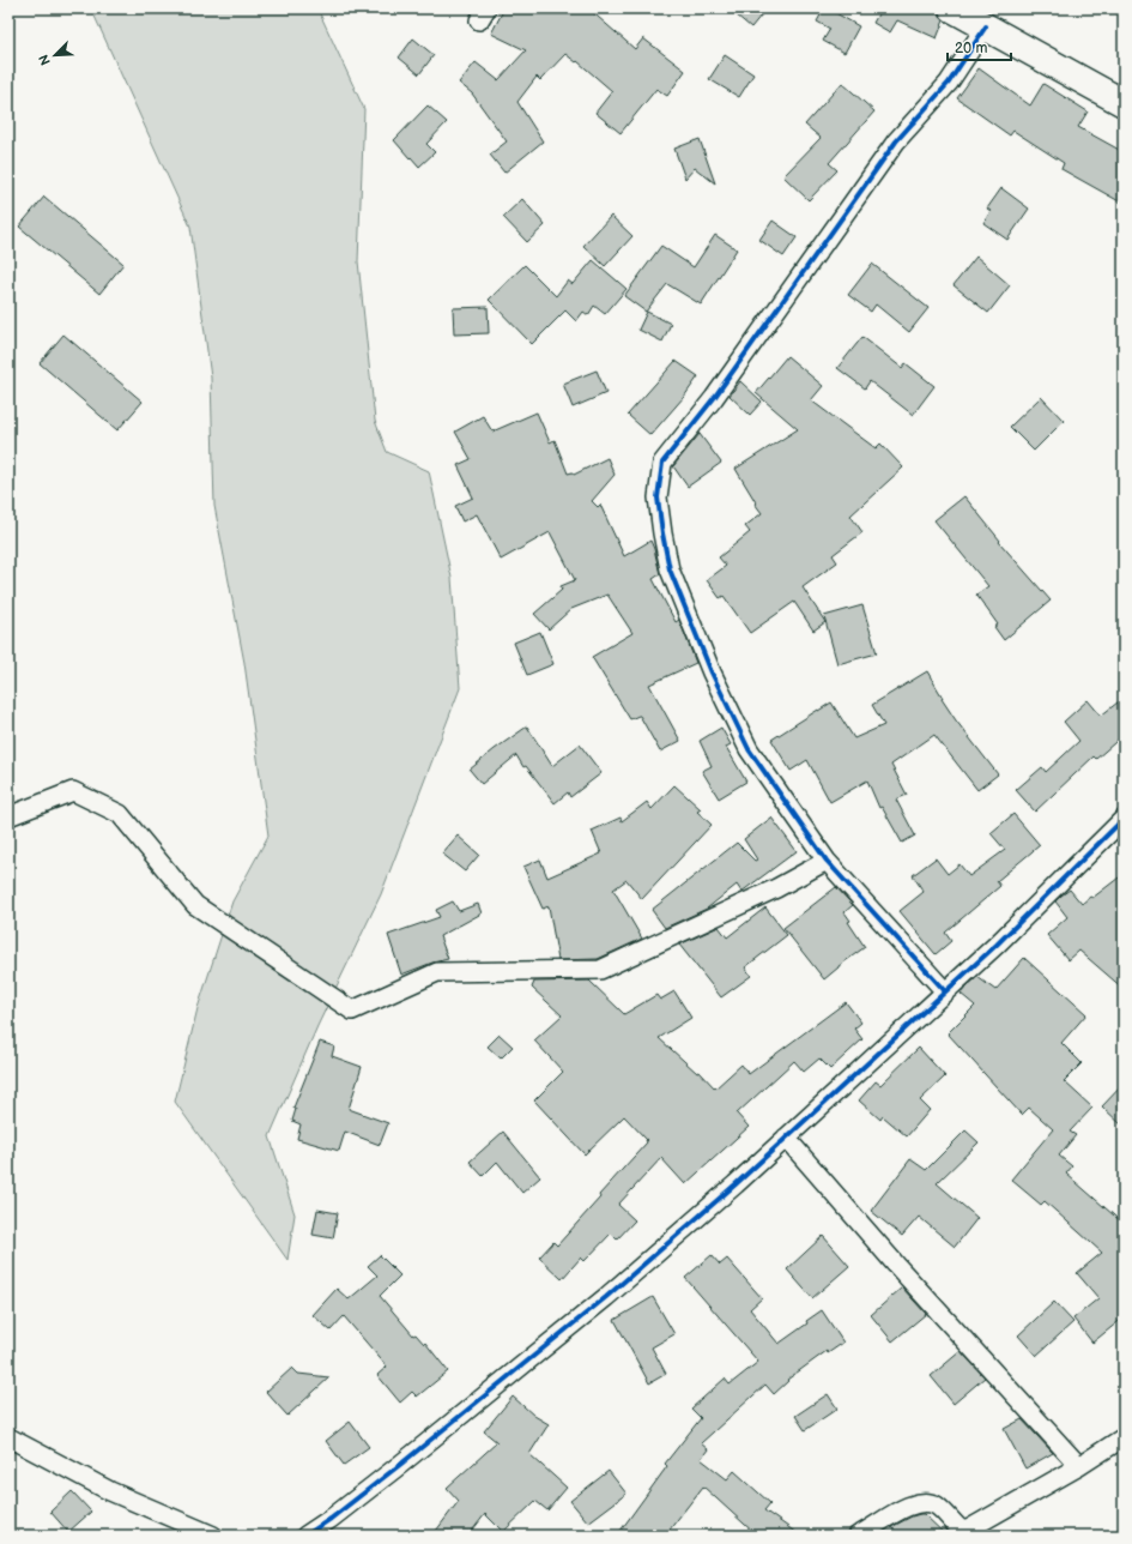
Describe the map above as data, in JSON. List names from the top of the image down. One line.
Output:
{"scale_bar":"20 m","north":"bottom left"}
